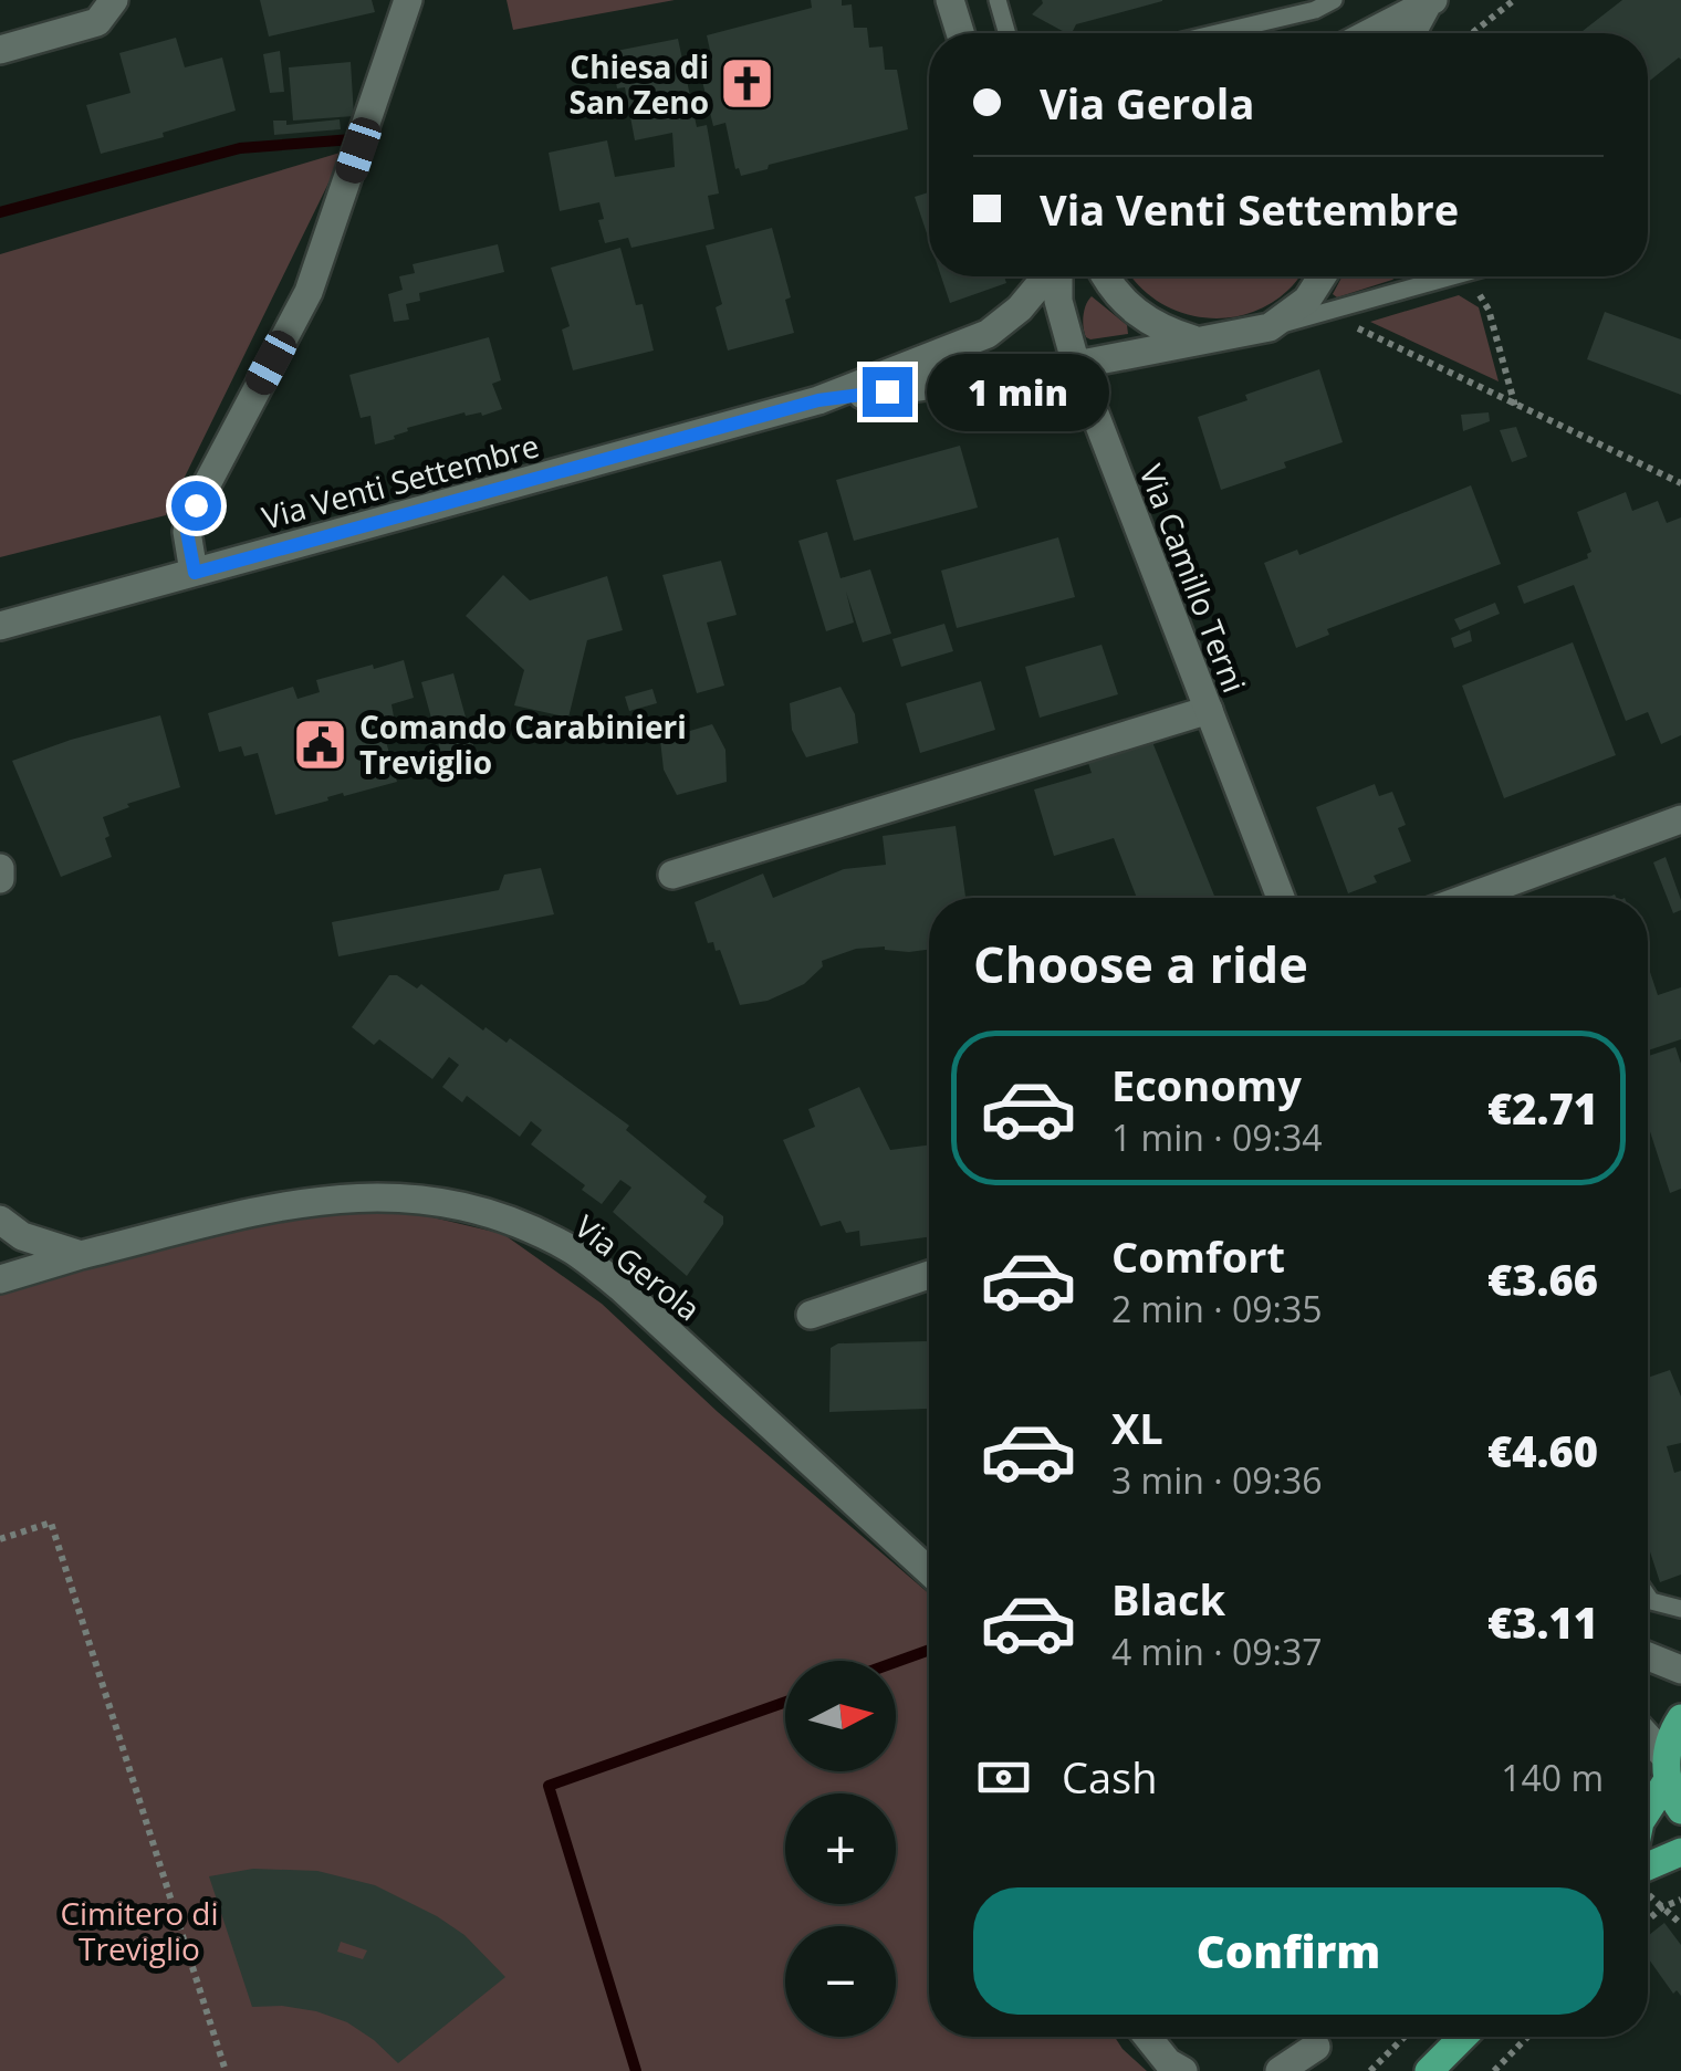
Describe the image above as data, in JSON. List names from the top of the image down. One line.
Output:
{"streets":{"street":["Via Venti Settembre","Via Camillo Terni","Via Gerola"]},"crossings":[["Via Venti Settembre","Via Camillo Terni"]],"parks":["Cimitero di Treviglio"],"places":{"church":["Chiesa di San Zeno"],"public building":["Comando Carabinieri Treviglio"]},"north":"right","page":{"banner":["Via Gerola","Via Venti Settembre"],"bubble":"1 min","heading":"Choose a ride","list":[{"name":"Economy","note":"1 min · 09:34","value":"€2.71"},{"name":"Comfort","note":"2 min · 09:35","value":"€3.66"},{"name":"XL","note":"3 min · 09:36","value":"€4.60"},{"name":"Black","note":"4 min · 09:37","value":"€3.11"}],"map_buttons":["+","−"],"pay":["Cash","140 m"],"buttons":"Confirm"}}
